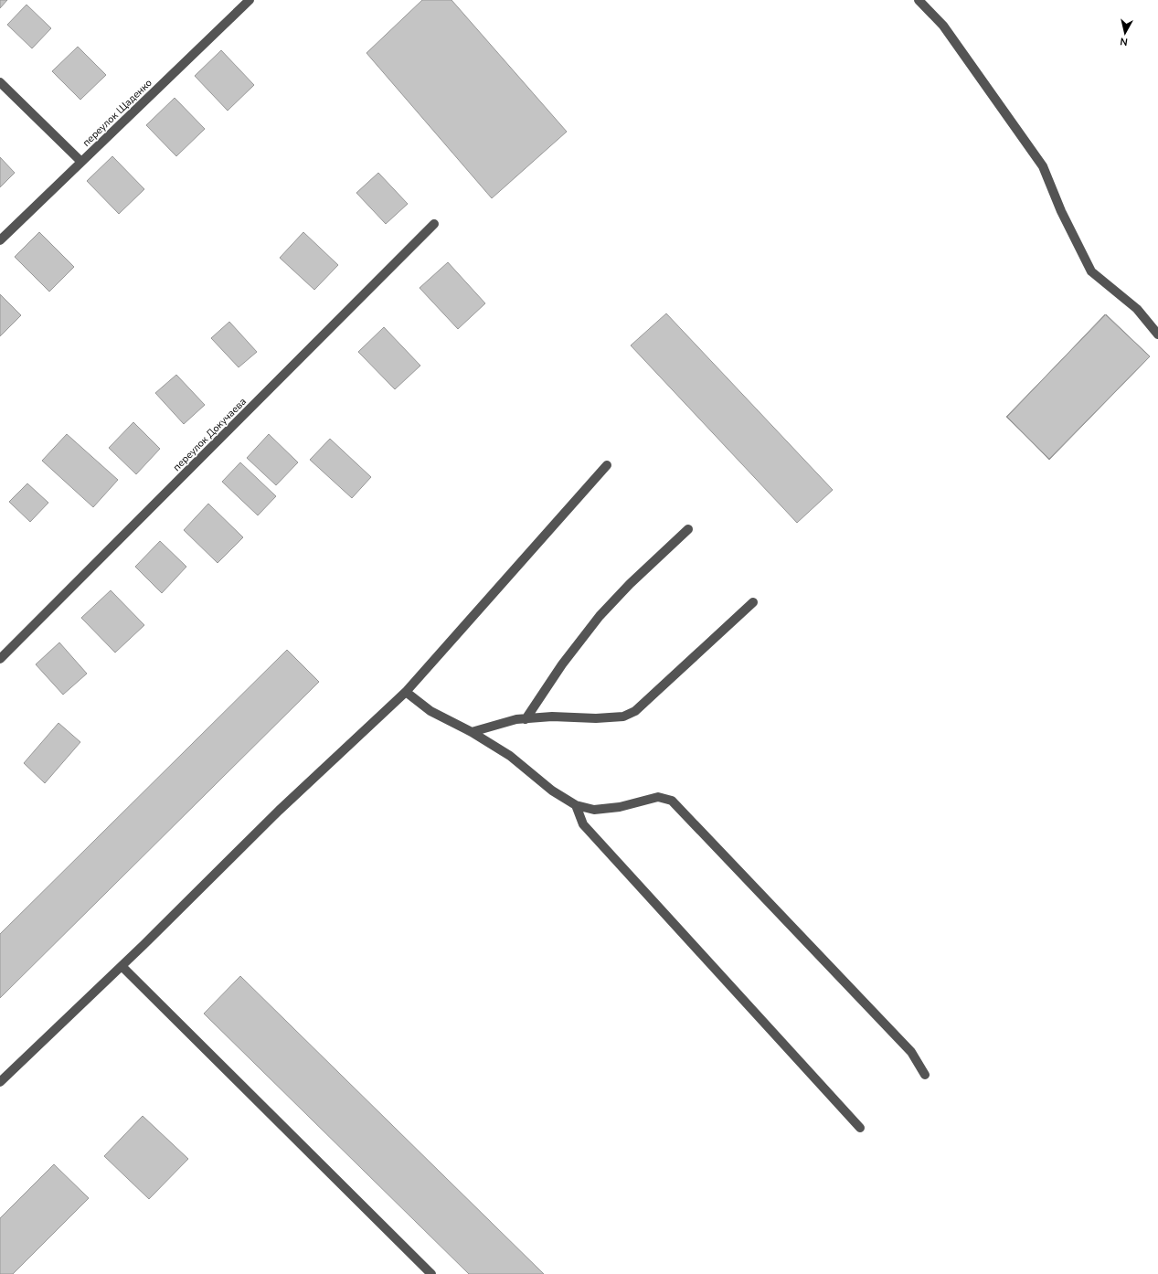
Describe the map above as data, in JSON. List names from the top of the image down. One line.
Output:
{"streets":{"street":["переулок Щаденко","переулок Докучаева"]},"north":"bottom"}
